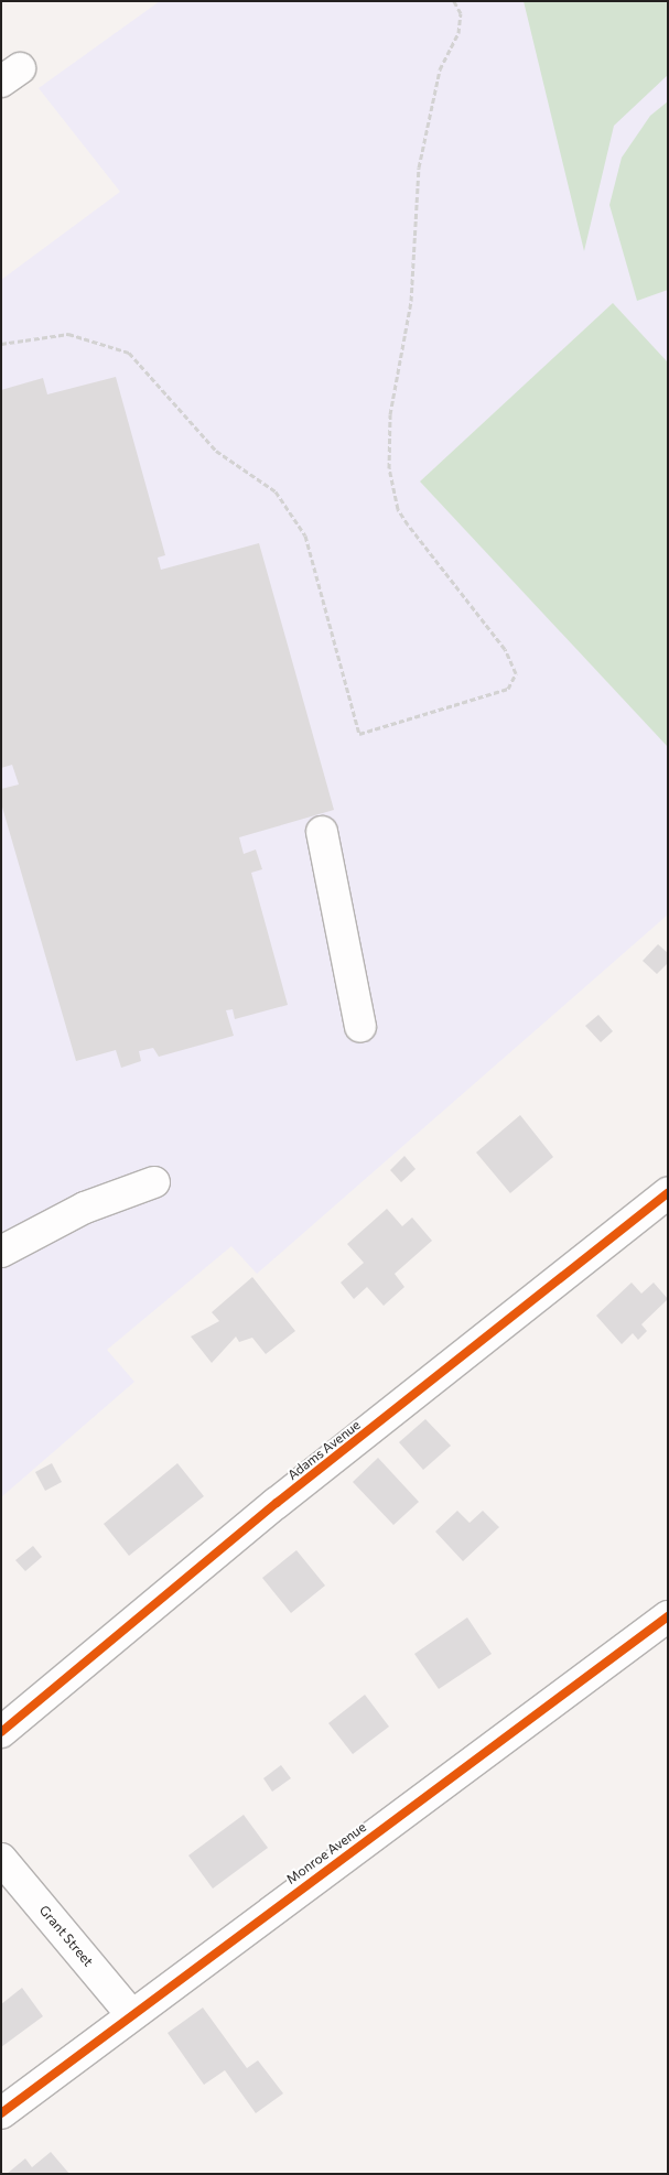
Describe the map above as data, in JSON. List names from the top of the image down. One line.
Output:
{"streets":{"street":["Adams Avenue","Monroe Avenue","Grant Street"]},"crossings":[["Monroe Avenue","Grant Street"]]}
